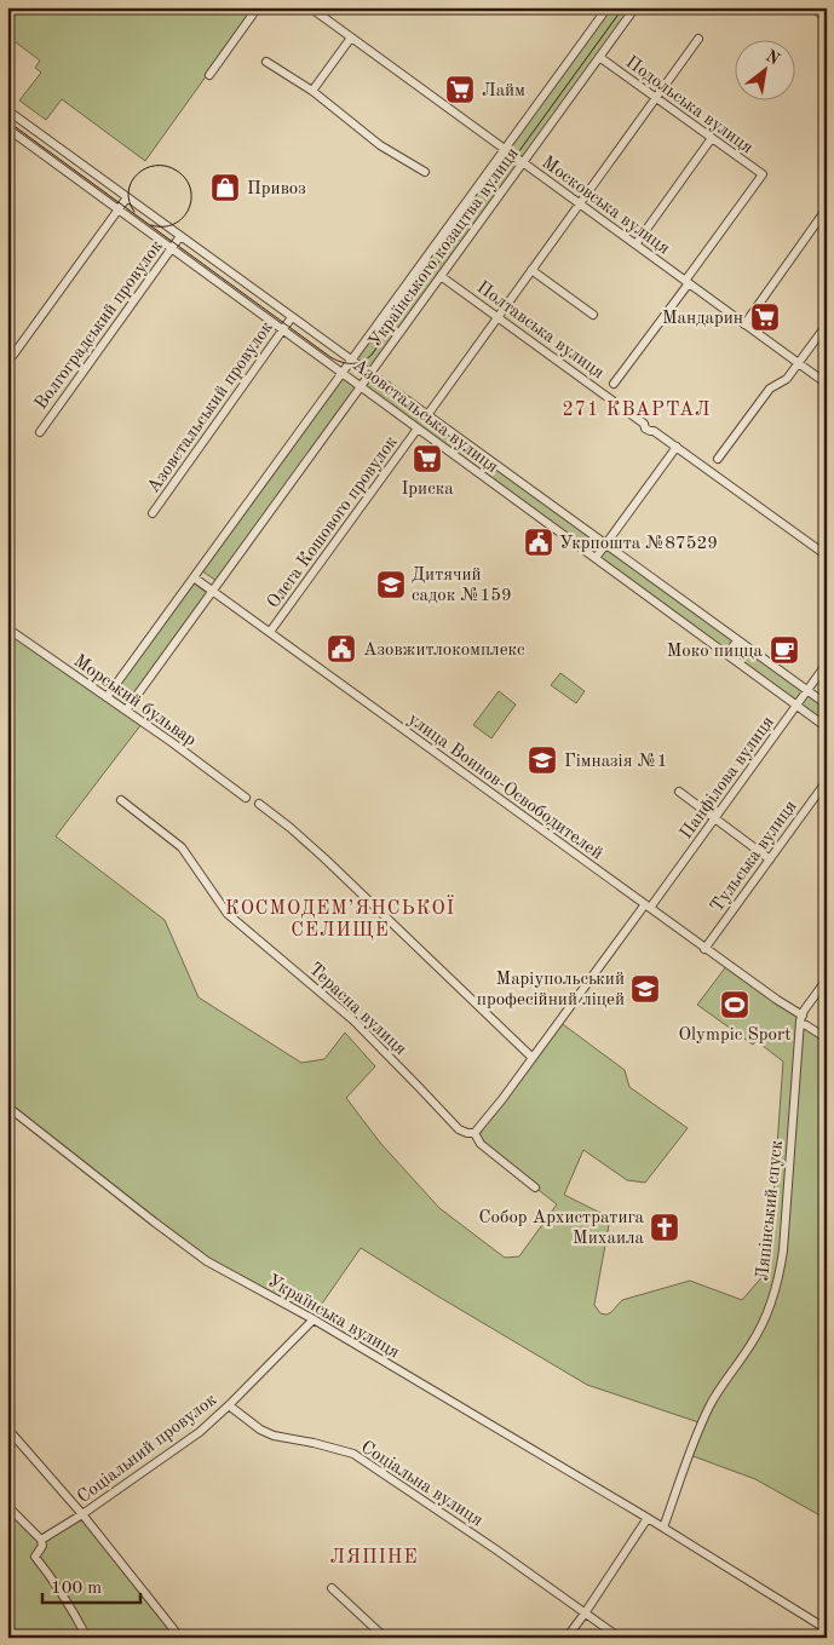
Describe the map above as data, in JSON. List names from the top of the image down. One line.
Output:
{"streets":{"street":["Подольська вулиця","Московська вулиця","Українського козацтва вулиця","Волгоградський провулок","Полтавська вулиця","Азовстальський провулок","Азовстальська вулиця","Олега Кошового провулок","Морський бульвар","Панфілова вулиця","улица Воинов-Освободителей","Тульська вулиця","Терасна вулиця","Ляпінський спуск","Українська вулиця","Соціальний провулок","Соціальна вулиця"]},"crossings":[["Подольська вулиця","Московська вулиця"],["Подольська вулиця","Українського козацтва вулиця"],["Московська вулиця","Українського козацтва вулиця"],["Українського козацтва вулиця","Полтавська вулиця"],["Українського козацтва вулиця","Азовстальська вулиця"],["Українського козацтва вулиця","Морський бульвар"],["Українського козацтва вулиця","улица Воинов-Освободителей"],["Волгоградський провулок","Азовстальська вулиця"],["Азовстальський провулок","Азовстальська вулиця"],["Азовстальська вулиця","Олега Кошового провулок"],["Азовстальська вулиця","Панфілова вулиця"],["Олега Кошового провулок","улица Воинов-Освободителей"],["Панфілова вулиця","улица Воинов-Освободителей"],["улица Воинов-Освободителей","Тульська вулиця"],["улица Воинов-Освободителей","Ляпінський спуск"],["Ляпінський спуск","Українська вулиця"],["Українська вулиця","Соціальний провулок"],["Соціальний провулок","Соціальна вулиця"]],"districts":["271 КВАРТАЛ","КОСМОДЕМ’ЯНСЬКОЇ СЕЛИЩЕ","ЛЯПІНЕ"],"places":{"supermarket":["Лайм","Мандарин","Іриска"],"shop":["Привоз"],"public building":["Укрпошта №87529","Азовжитлокомплекс"],"school or university":["Дитячий садок №159","Гімназія №1","Маріупольський професійний ліцей"],"cafe":["Моко пицца"],"sports":["Olympic Sport"],"church":["Собор Архистратига Михаила"]},"scale_bar":"100 m","north":"top right"}
